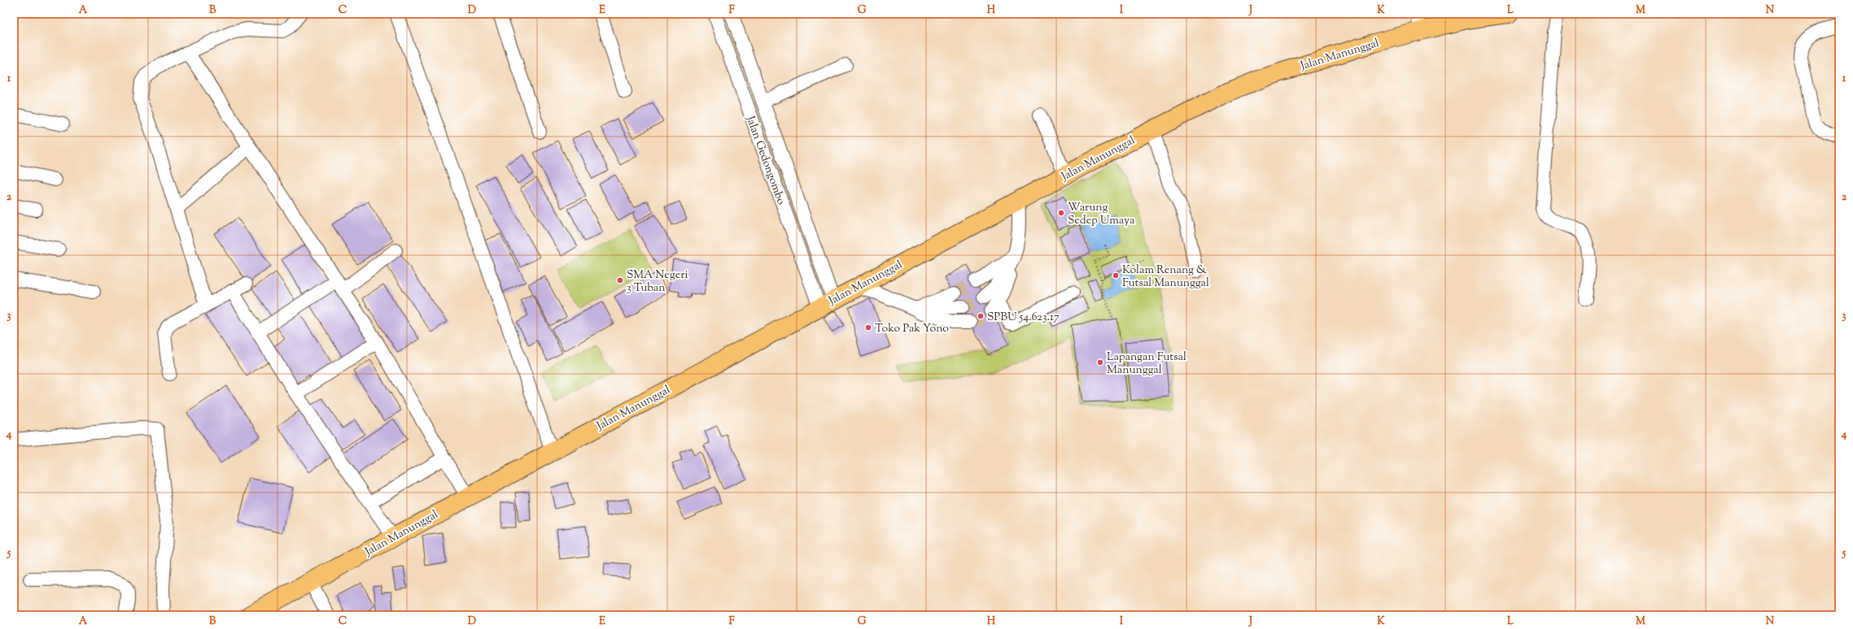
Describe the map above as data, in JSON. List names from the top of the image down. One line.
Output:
{"streets":{"highway":["Jalan Manunggal"],"street":["Jalan Gedongombo"]},"crossings":[["Jalan Manunggal","Jalan Gedongombo"]],"places":["Warung Sedep Umaya","Kolam Renang & Futsal Manunggal","SMA Negeri 3 Tuban","SPBU 54.623.17","Toko Pak Yono","Lapangan Futsal Manunggal"],"grid":{"columns":["A","B","C","D","E","F","G","H","I","J","K","L","M","N"],"rows":["1","2","3","4","5"]}}
